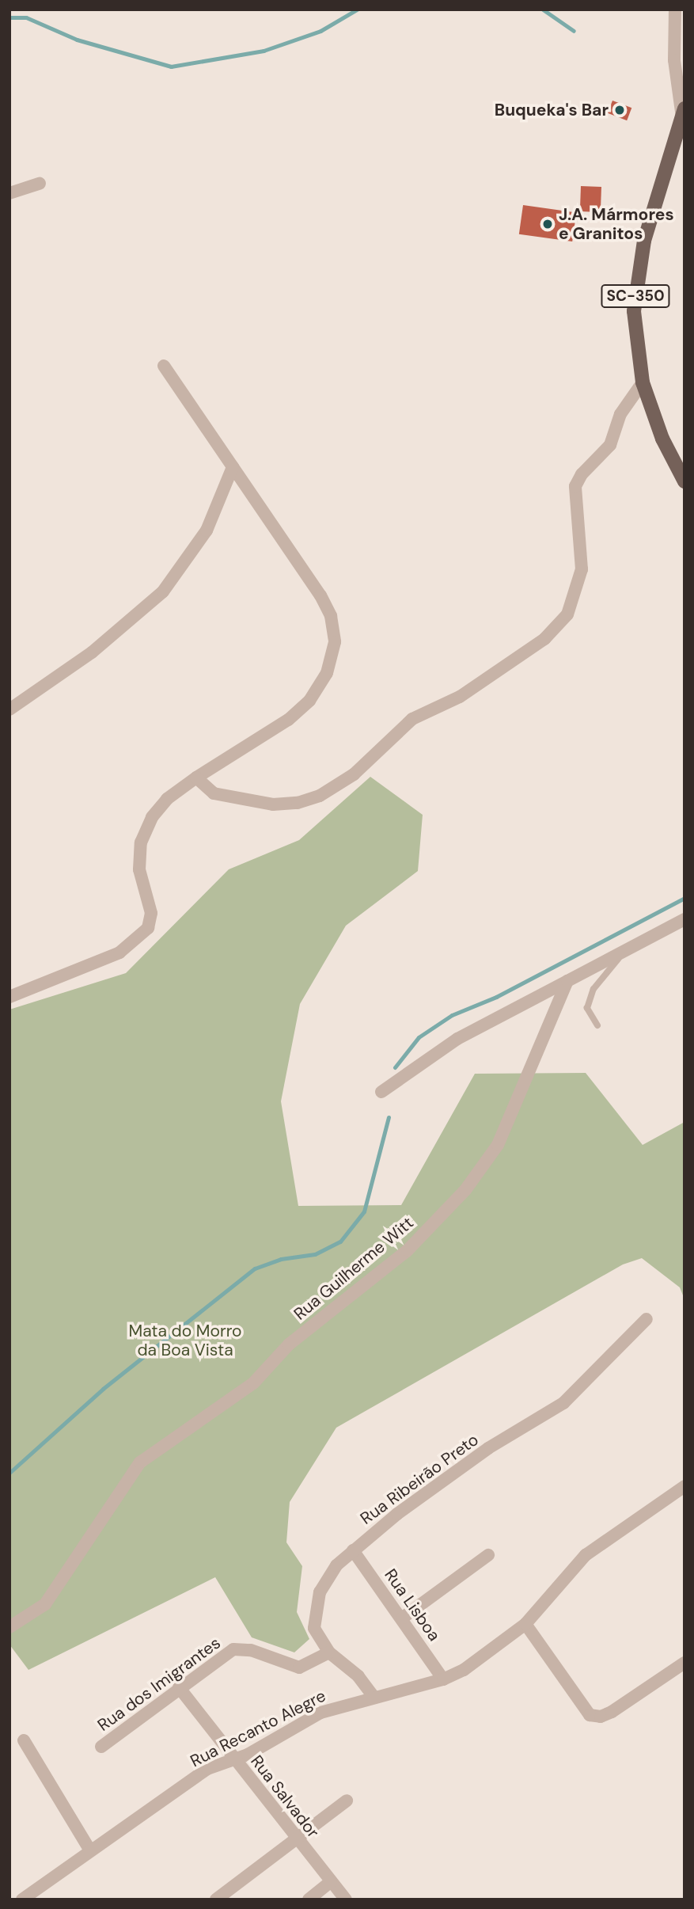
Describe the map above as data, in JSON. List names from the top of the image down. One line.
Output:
{"streets":{"main road":["SC-350"],"street":["Rua Guilherme Witt","Rua Ribeirão Preto","Rua Lisboa","Rua dos Imigrantes","Rua Recanto Alegre","Rua Salvador"]},"crossings":[["Rua Ribeirão Preto","Rua Lisboa"],["Rua Ribeirão Preto","Rua dos Imigrantes"],["Rua Ribeirão Preto","Rua Recanto Alegre"],["Rua Lisboa","Rua Recanto Alegre"],["Rua dos Imigrantes","Rua Salvador"],["Rua Recanto Alegre","Rua Salvador"]],"parks":["Mata do Morro da Boa Vista"],"places":["Buqueka's Bar","J.A. Mármores e Granitos"]}
